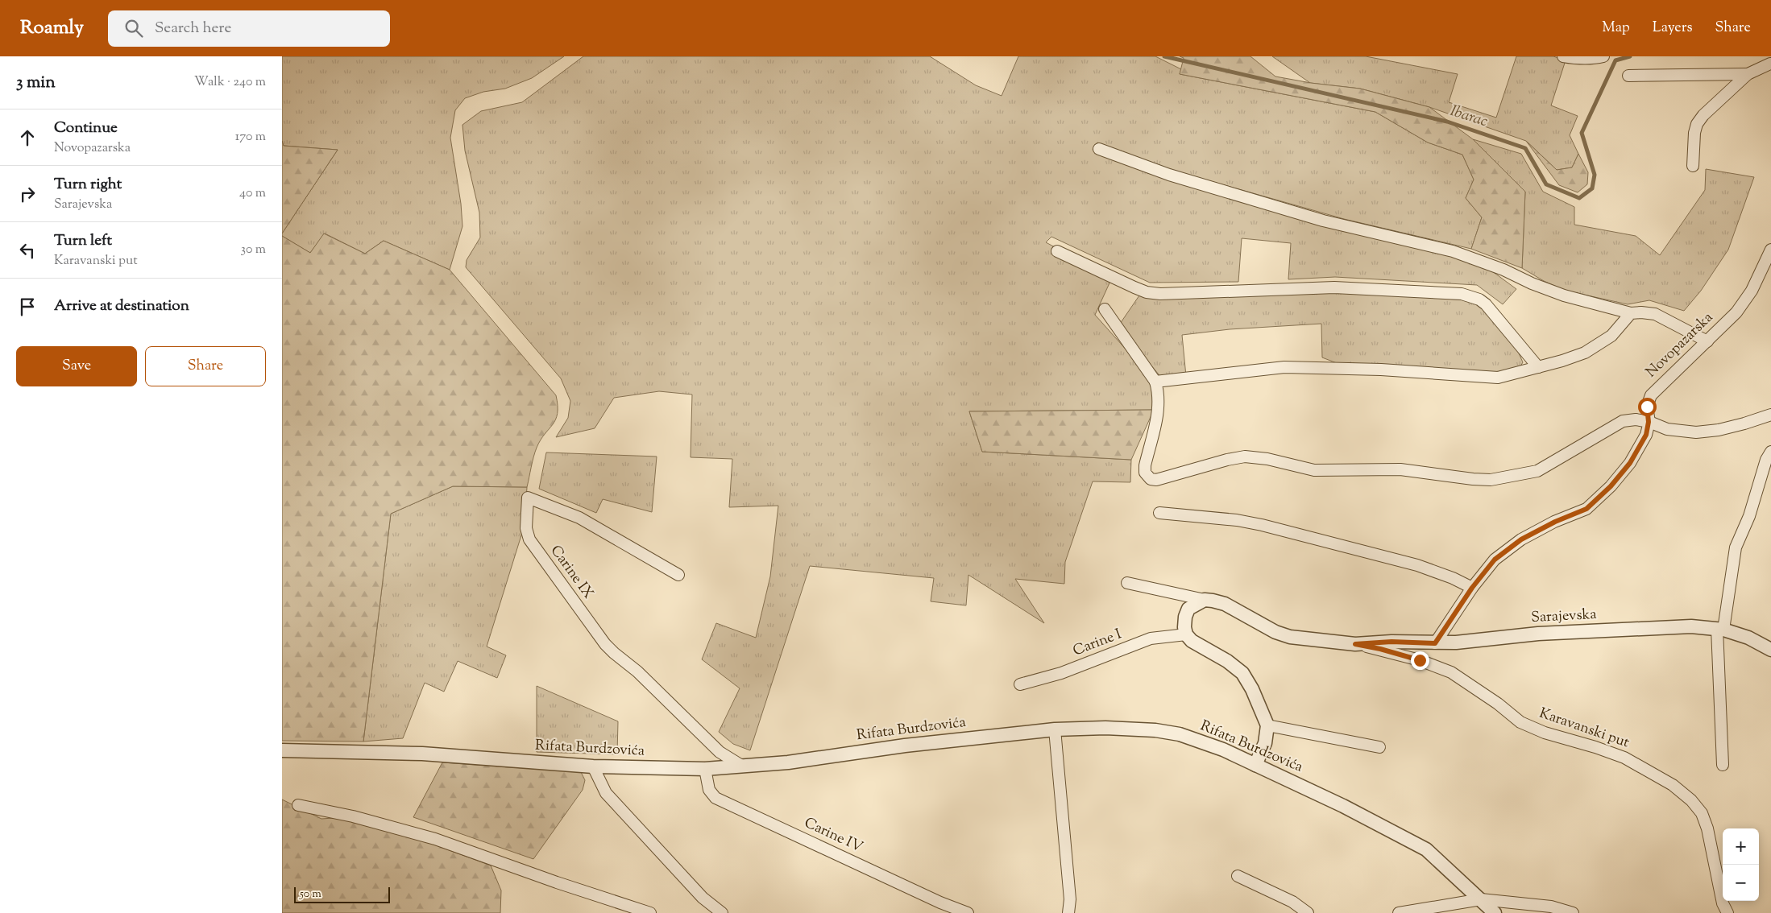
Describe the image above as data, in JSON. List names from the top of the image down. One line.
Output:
{"streets":{"street":["Novopazarska","Carine IX","Sarajevska","Carine I","Karavanski put","Rifata Burdzovića","Carine IV"]},"crossings":[["Novopazarska","Sarajevska"],["Carine IX","Rifata Burdzovića"],["Sarajevska","Karavanski put"],["Rifata Burdzovića","Carine IV"]],"water":["Ibarac"],"scale_bar":"50 m","page":{"header":"Roamly","search":"Search here","nav":["Map","Layers","Share"],"heading":["3 min","Walk · 240 m"],"list":[["Continue","Novopazarska","170 m"],["Turn right","Sarajevska","40 m"],["Turn left","Karavanski put","30 m"],"Arrive at destination"],"buttons":["Save","Share"],"map_buttons":["+","−"],"scale":"50 m"}}
